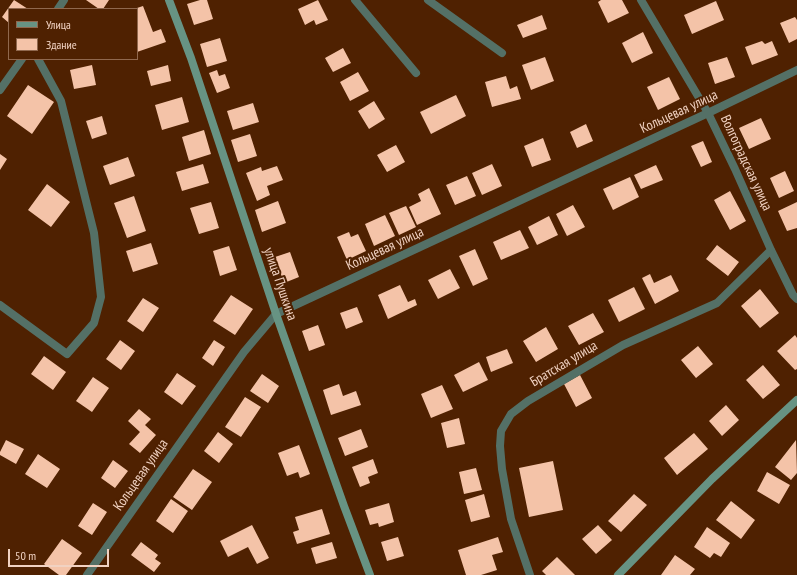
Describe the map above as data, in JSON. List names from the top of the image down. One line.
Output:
{"streets":{"street":["Кольцевая улица","Волгоградская улица","улица Пушкина","Братская улица"]},"crossings":[["Кольцевая улица","Волгоградская улица"],["Кольцевая улица","улица Пушкина"],["Волгоградская улица","Братская улица"]],"legend":["Улица","Здание"],"scale_bar":"50 m"}
